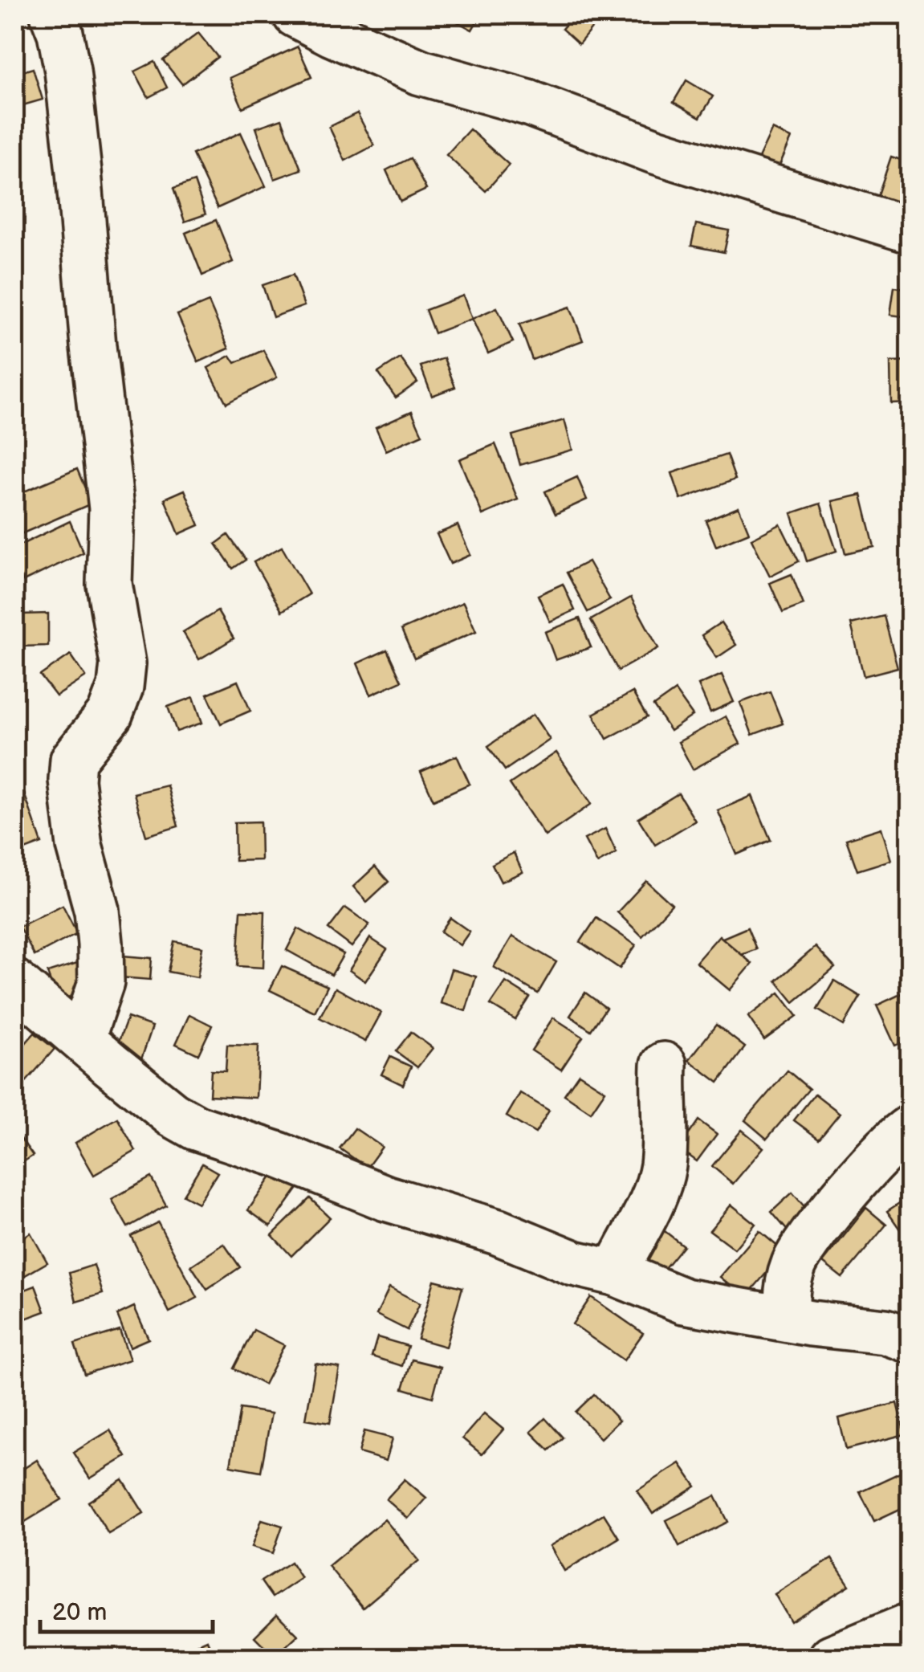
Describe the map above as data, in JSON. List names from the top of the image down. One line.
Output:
{"scale_bar":"20 m"}
